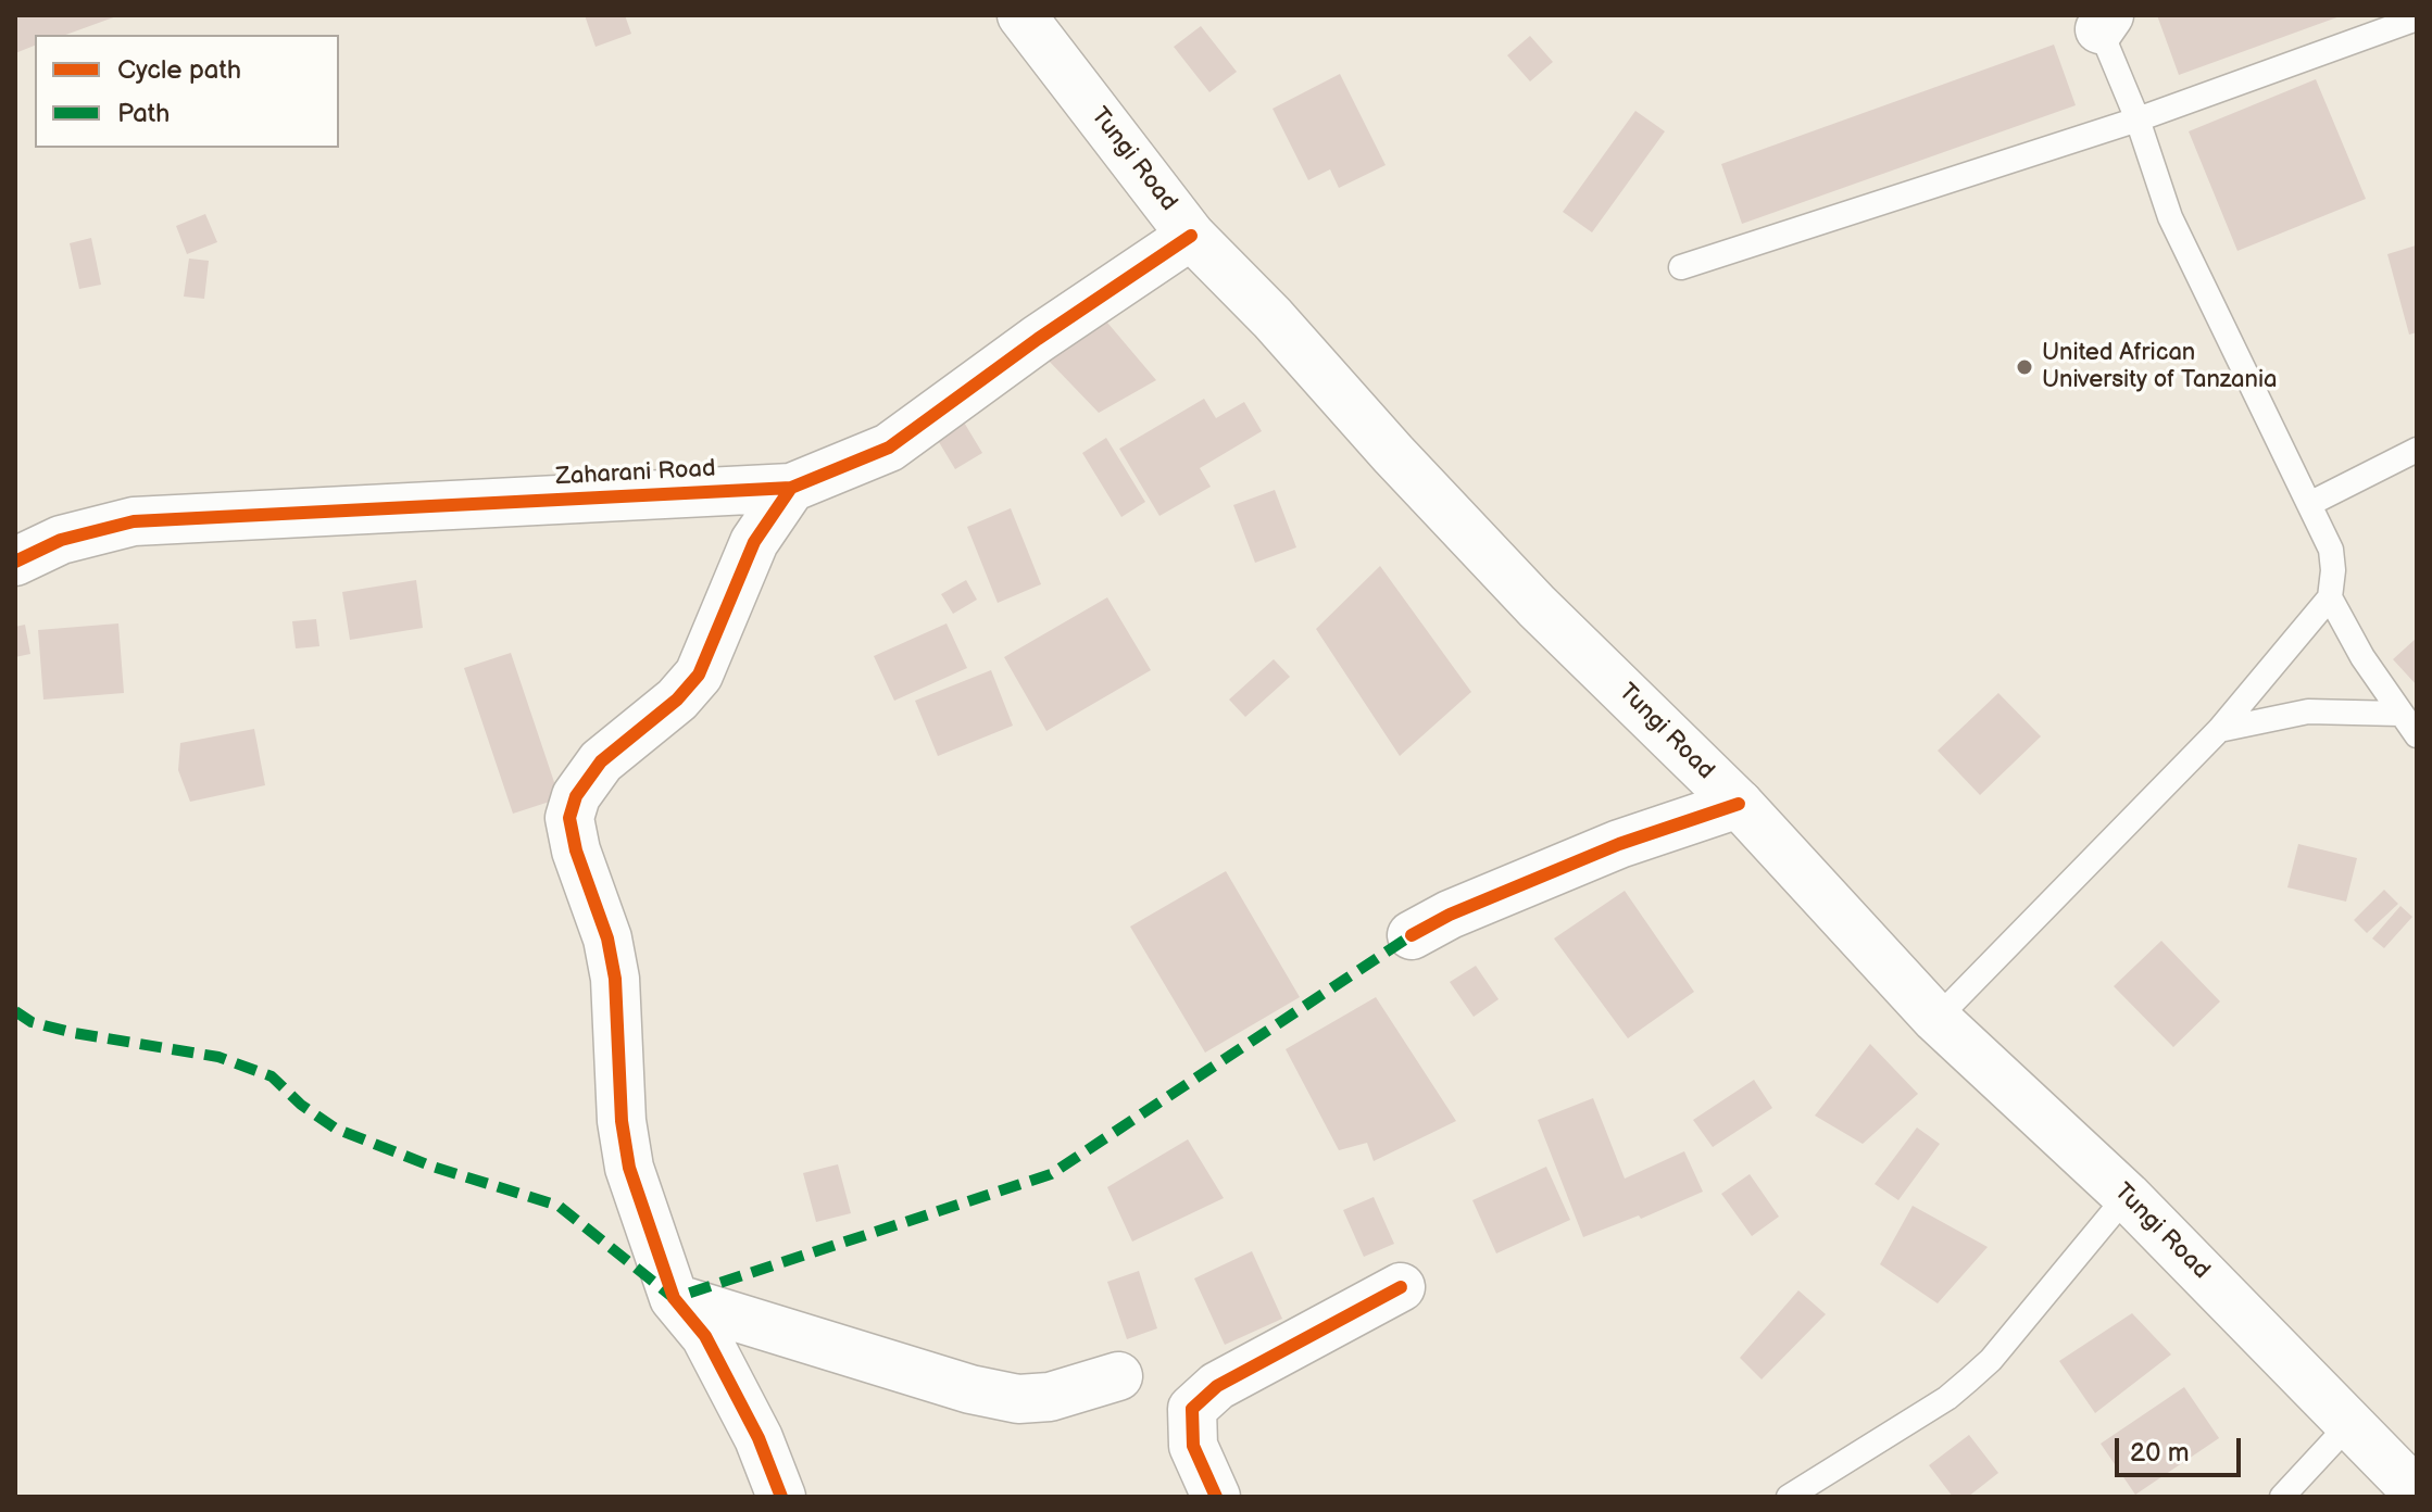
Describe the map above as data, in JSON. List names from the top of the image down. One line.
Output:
{"streets":{"street":["Tungi Road","Zaharani Road"]},"crossings":[["Tungi Road","Zaharani Road"]],"places":["United African University of Tanzania"],"legend":["Cycle path","Path"],"scale_bar":"20 m"}
